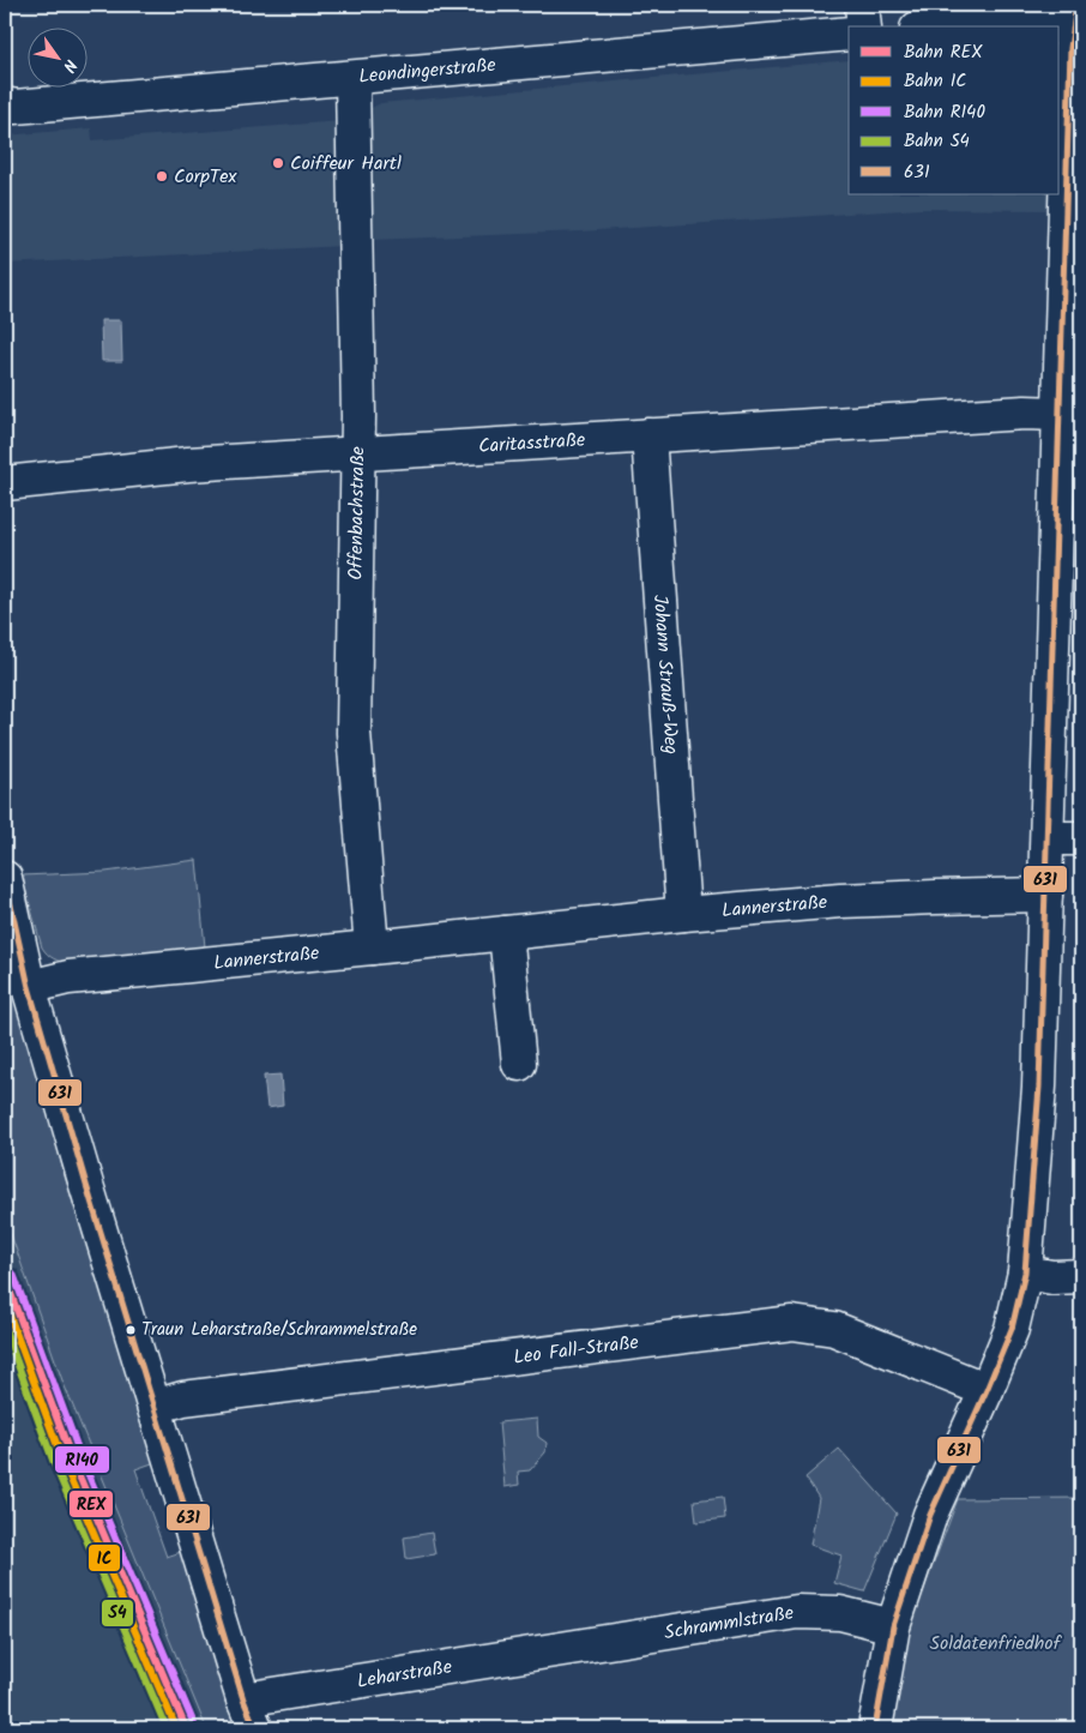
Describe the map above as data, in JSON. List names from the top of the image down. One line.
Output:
{"streets":{"street":["Leondingerstraße","Caritasstraße","Offenbachstraße","Johann Strauß-Weg","Lannerstraße","Leo Fall-Straße","Schrammlstraße","Leharstraße"]},"crossings":[["Leondingerstraße","Offenbachstraße"],["Caritasstraße","Offenbachstraße"],["Caritasstraße","Johann Strauß-Weg"],["Offenbachstraße","Lannerstraße"],["Johann Strauß-Weg","Lannerstraße"],["Lannerstraße","Leharstraße"],["Leo Fall-Straße","Leharstraße"],["Schrammlstraße","Leharstraße"]],"parks":["Soldatenfriedhof"],"places":["Coiffeur Hartl","CorpTex","Traun Leharstraße/Schrammelstraße"],"lines":["transit line 631","rail line R140","rail line REX","rail line IC","rail line S4"],"legend":["Bahn REX","Bahn IC","Bahn R140","Bahn S4","631"],"north":"bottom right"}
